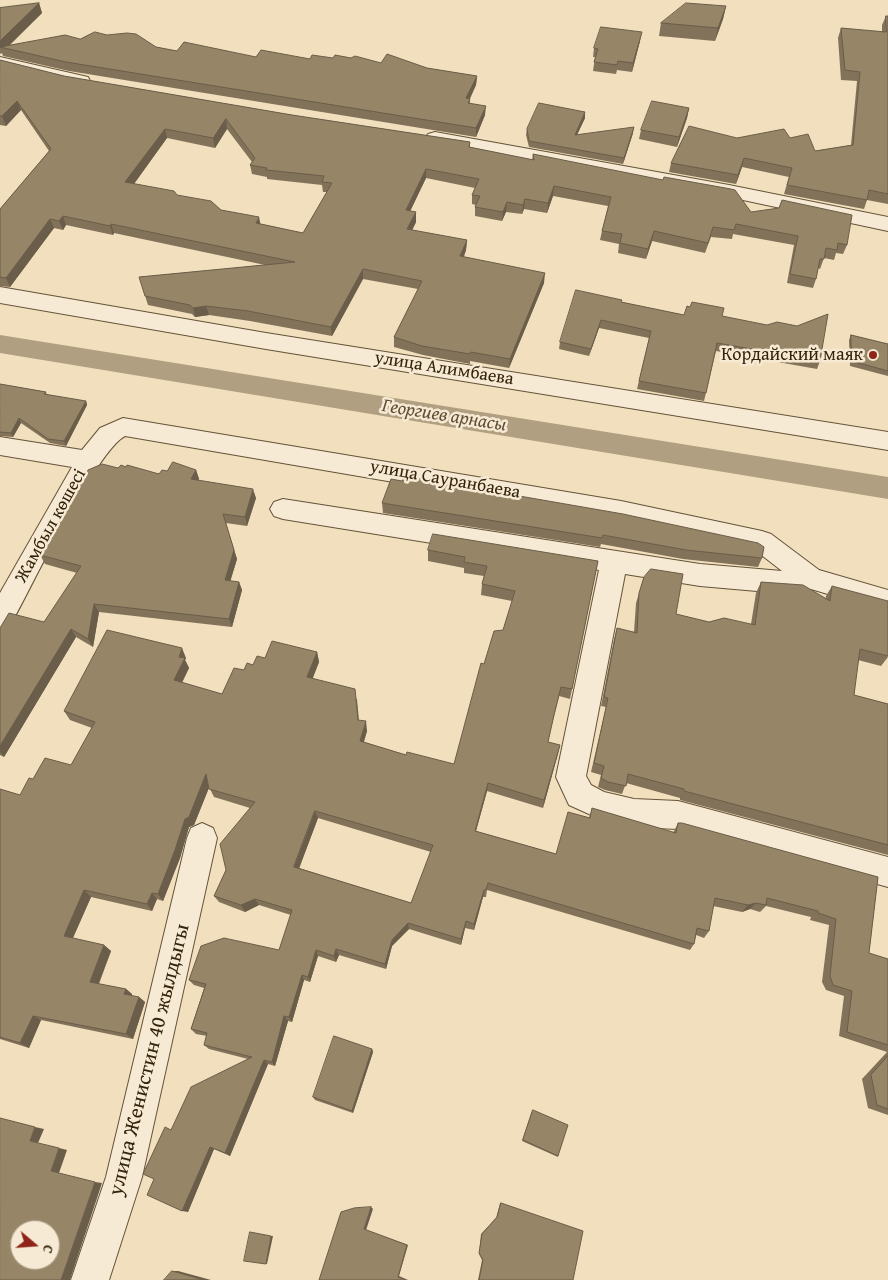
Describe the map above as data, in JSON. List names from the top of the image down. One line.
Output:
{"streets":{"street":["улица Алимбаева","улица Сауранбаева","Жамбыл көшесі","улица Женистин 40 жылдыгы"]},"crossings":[["улица Сауранбаева","Жамбыл көшесі"]],"water":["Георгиев арнасы"],"places":["Кордайский маяк"],"north":"right"}
